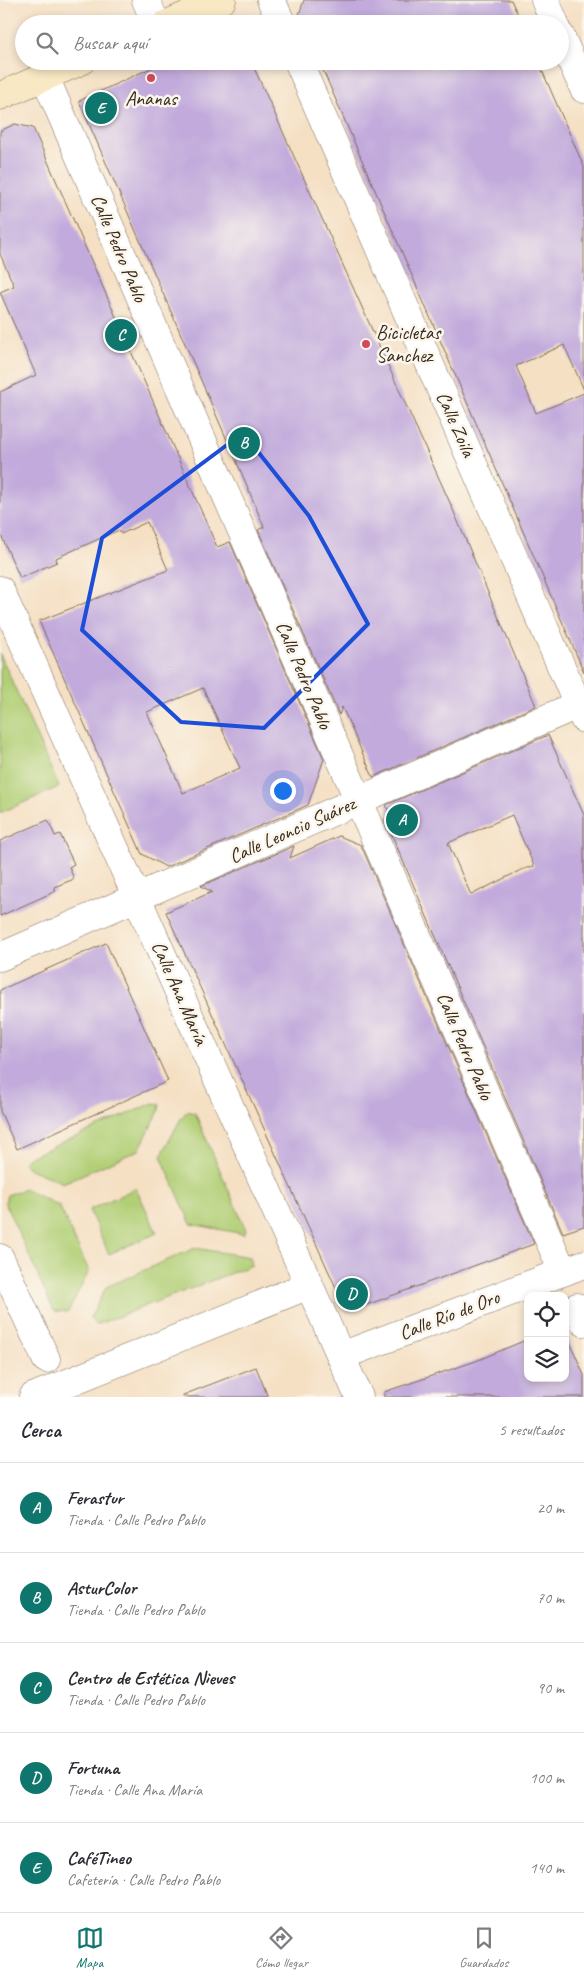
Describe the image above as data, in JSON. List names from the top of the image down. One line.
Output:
{"streets":{"street":["Calle Pedro Pablo","Calle Zoila","Calle Leoncio Suárez","Calle Ana María","Calle Río de Oro"]},"crossings":[["Calle Pedro Pablo","Calle Leoncio Suárez"],["Calle Pedro Pablo","Calle Río de Oro"],["Calle Zoila","Calle Leoncio Suárez"],["Calle Leoncio Suárez","Calle Ana María"],["Calle Ana María","Calle Río de Oro"]],"places":["Ananas","Bicicletas Sanchez"],"page":{"search":"Buscar aquí","pins":["E","C","B","A","D"],"heading":["Cerca","5 resultados"],"list":[{"mark":"A","name":"Ferastur","note":"Tienda · Calle Pedro Pablo","value":"20 m"},{"mark":"B","name":"AsturColor","note":"Tienda · Calle Pedro Pablo","value":"70 m"},{"mark":"C","name":"Centro de Estética Nieves","note":"Tienda · Calle Pedro Pablo","value":"90 m"},{"mark":"D","name":"Fortuna","note":"Tienda · Calle Ana María","value":"100 m"},{"mark":"E","name":"CaféTineo","note":"Cafetería · Calle Pedro Pablo","value":"140 m"}],"nav":["Mapa","Cómo llegar","Guardados"]}}
